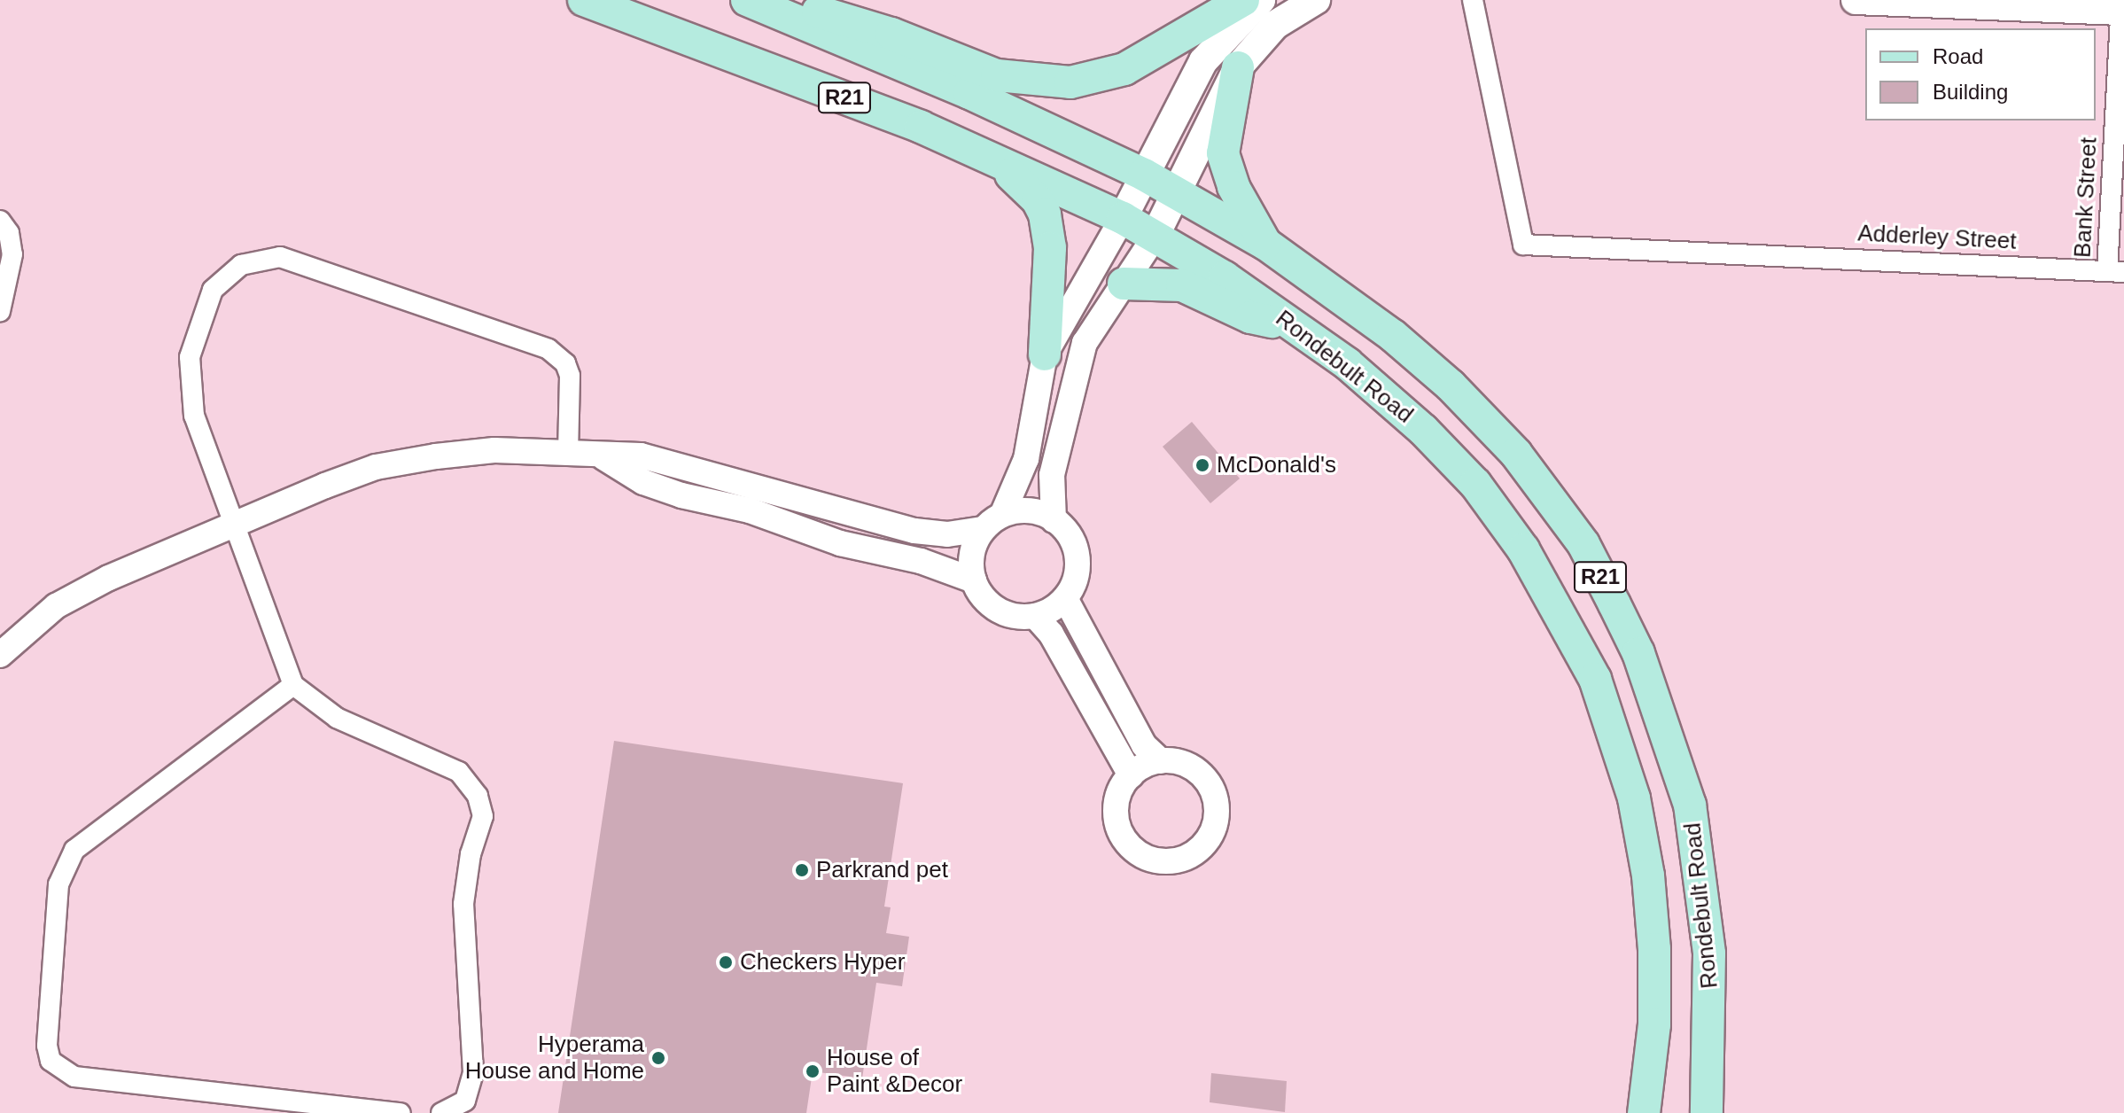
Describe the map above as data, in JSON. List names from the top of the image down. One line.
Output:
{"streets":{"main road":["R21","Rondebult Road"],"street":["Bank Street","Adderley Street"]},"crossings":[["Bank Street","Adderley Street"]],"places":["McDonald's","Parkrand pet","Checkers Hyper","Hyperama House and Home","House of Paint &Decor"],"legend":["Road","Building"]}
